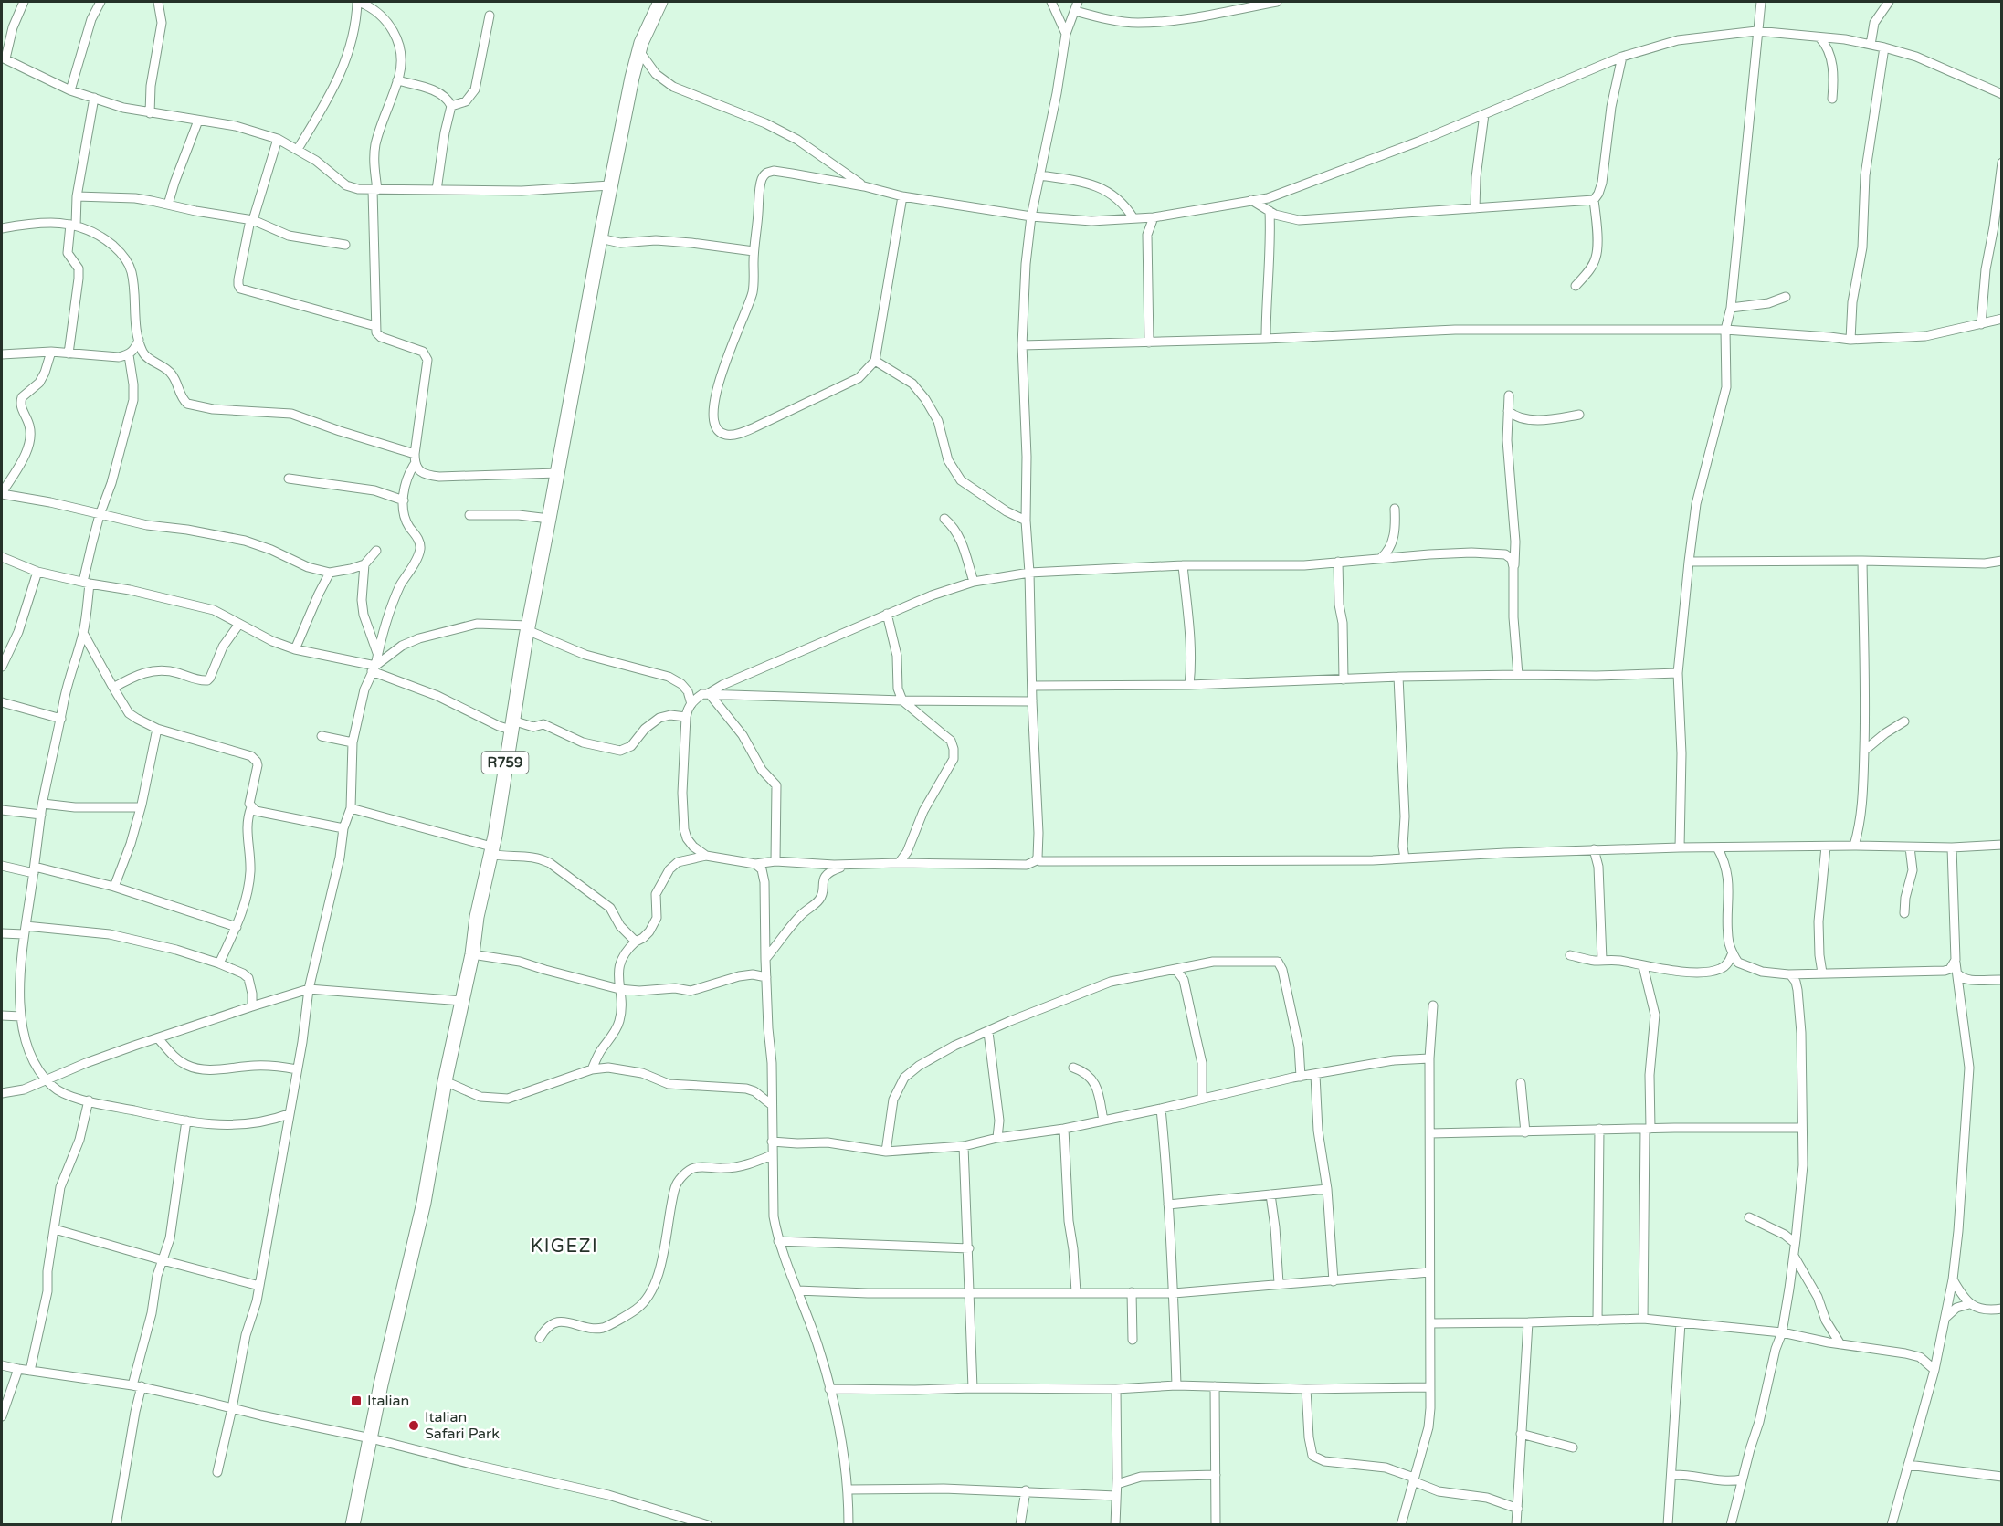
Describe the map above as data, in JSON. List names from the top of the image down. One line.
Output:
{"streets":{"main road":["R759"]},"districts":["KIGEZI"],"places":{"transit":["Italian"],"other":["Italian Safari Park"]}}
